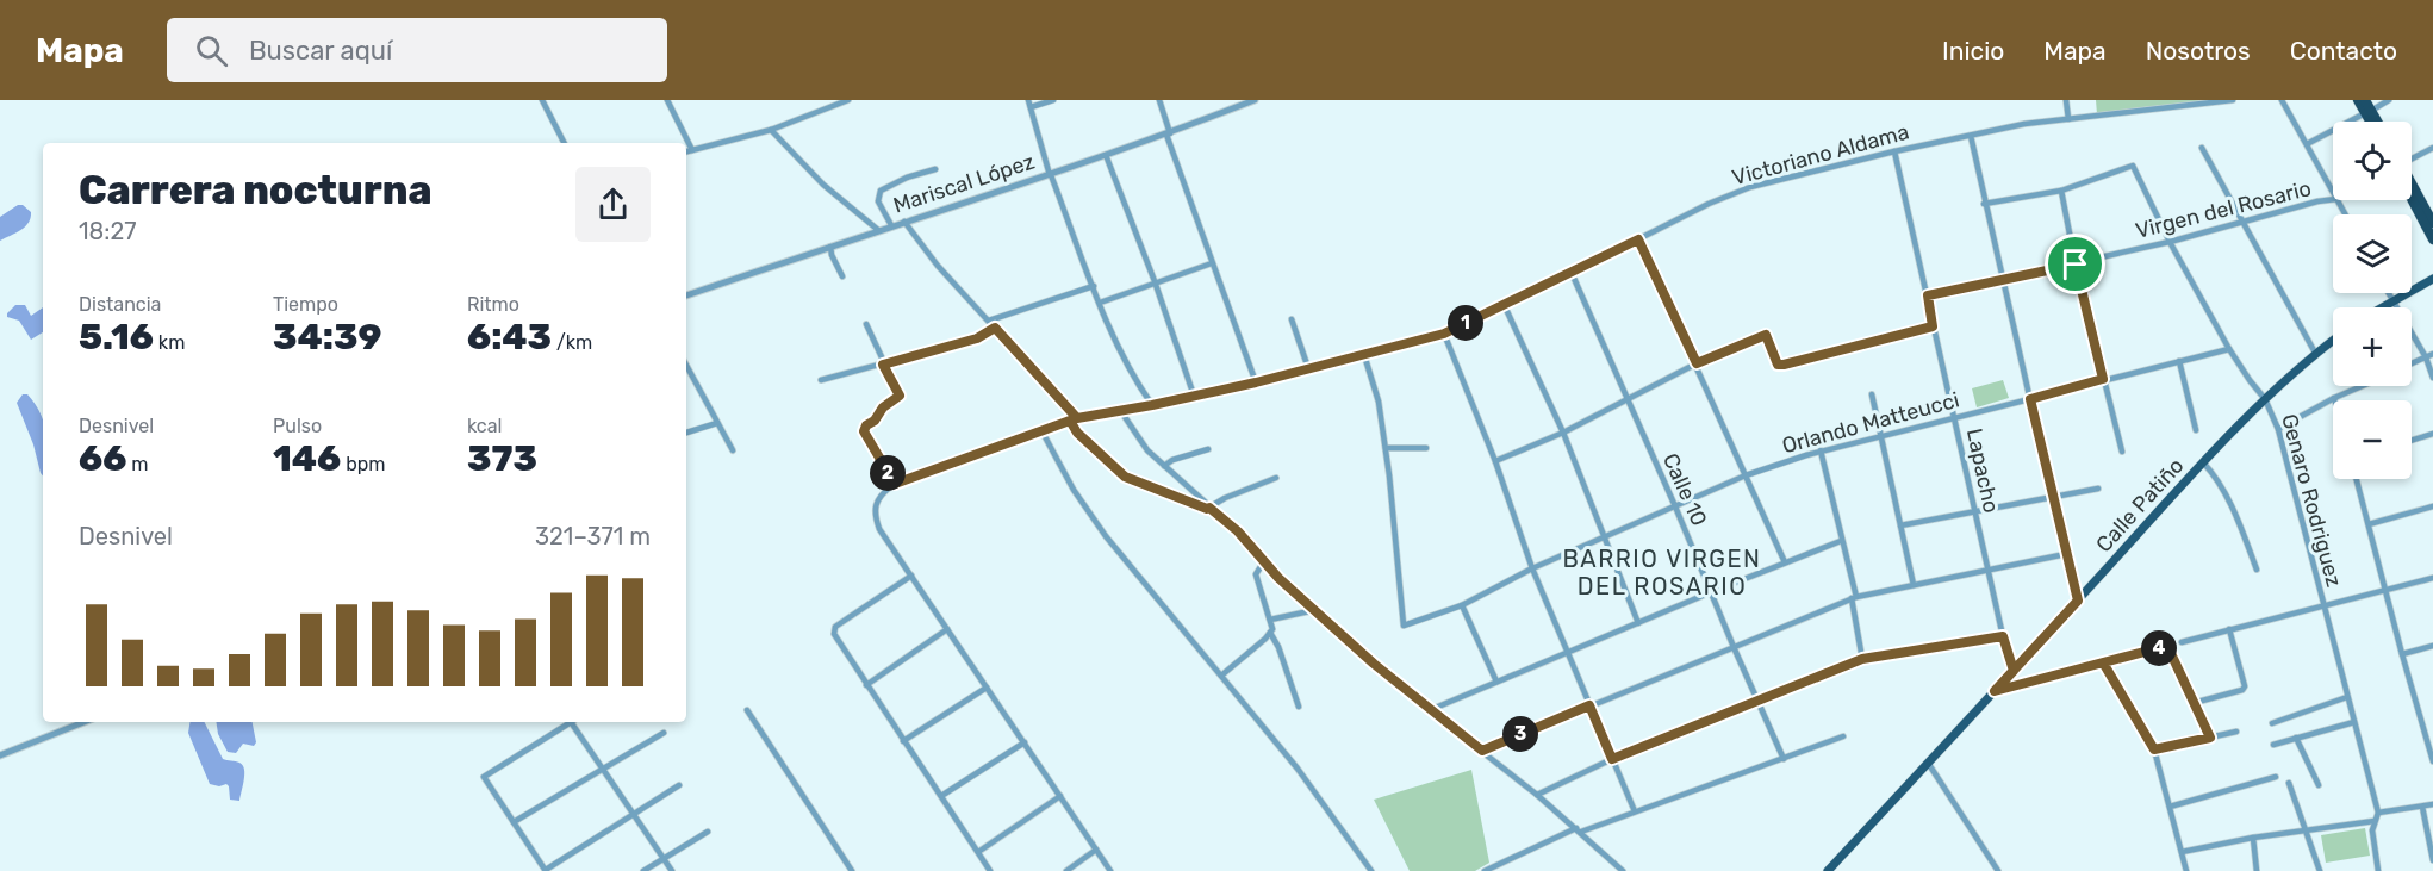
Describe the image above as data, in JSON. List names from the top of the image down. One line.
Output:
{"streets":{"main road":["Calle Patiño"],"street":["Victoriano Aldama","Mariscal López","Virgen del Rosario","Orlando Matteucci","Lapacho","Calle 10","Genaro Rodriguez"]},"crossings":[["Victoriano Aldama","Lapacho"],["Victoriano Aldama","Calle 10"],["Virgen del Rosario","Lapacho"],["Virgen del Rosario","Genaro Rodriguez"],["Orlando Matteucci","Lapacho"],["Orlando Matteucci","Calle 10"],["Orlando Matteucci","Genaro Rodriguez"],["Lapacho","Calle Patiño"],["Genaro Rodriguez","Calle Patiño"]],"districts":["BARRIO VIRGEN DEL ROSARIO"],"page":{"header":"Mapa","search":"Buscar aquí","nav":["Inicio","Mapa","Nosotros","Contacto"],"map_buttons":["+","−"],"heading":["Carrera nocturna","18:27"],"stats":[["Distancia","5.16 km"],["Tiempo","34:39"],["Ritmo","6:43 /km"],["Desnivel","66 m"],["Pulso","146 bpm"],["kcal","373"]],"pins":["1","2","4","3"],"chart":["Desnivel","321–371 m"]}}
